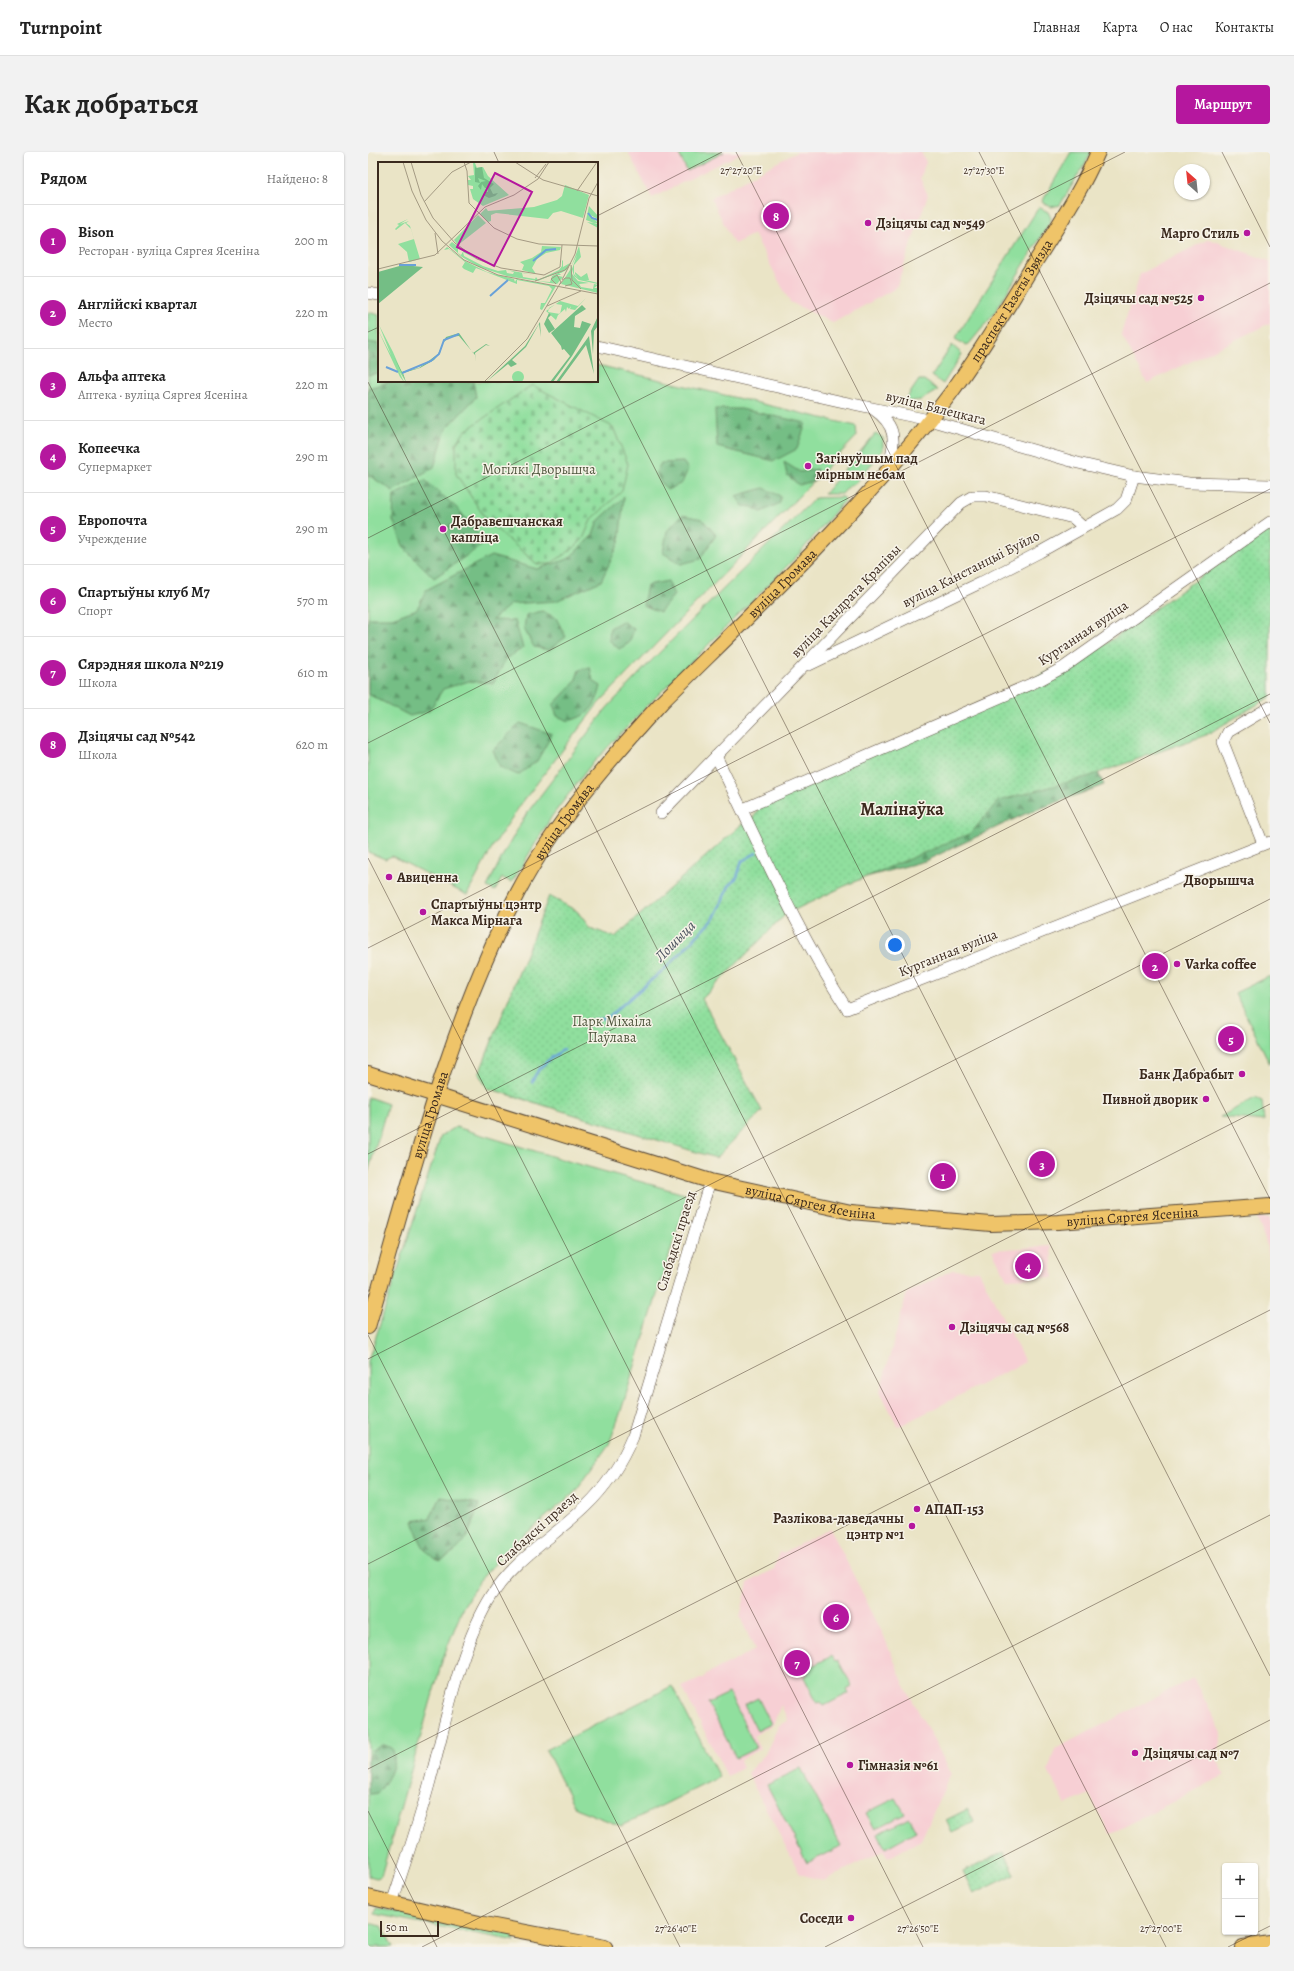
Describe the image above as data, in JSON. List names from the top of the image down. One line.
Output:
{"streets":{"main road":["праспект Газеты Звязда","вуліца Громава","вуліца Сяргея Ясеніна"],"street":["вуліца Бялецкага","вуліца Канстанцыі Буйло","вуліца Кандрата Крапівы","Курганная вуліца","Слабадскі праезд"]},"crossings":[["праспект Газеты Звязда","вуліца Бялецкага"],["праспект Газеты Звязда","вуліца Громава"],["вуліца Бялецкага","вуліца Канстанцыі Буйло"],["вуліца Бялецкага","вуліца Громава"],["вуліца Канстанцыі Буйло","вуліца Кандрата Крапівы"],["вуліца Громава","вуліца Сяргея Ясеніна"],["вуліца Кандрата Крапівы","Курганная вуліца"],["вуліца Сяргея Ясеніна","Слабадскі праезд"]],"districts":["Малінаўка","Дворышча"],"water":["Лошыца"],"parks":["Могілкі Дворышча","Парк Міхаіла Паўлава"],"places":["Дзіцячы сад №549","Марго Стиль","Дзіцячы сад №525","Загінуўшым пад мірным небам","Дабравешчанская капліца","Авиценна","Спартыўны цэнтр Макса Мірнага","Varka coffee","Банк Дабрабыт","Пивной дворик","Дзіцячы сад №568","АПАП-153","Разлікова-даведачны цэнтр №1","Дзіцячы сад №7","Гімназія №61","Соседи"],"scale_bar":"50 m","north":"top left","page":{"header":"Turnpoint","nav":["Главная","Карта","О нас","Контакты"],"title":"Как добраться","buttons":"Маршрут","heading":["Рядом","Найдено: 8"],"pins":["8","2","5","3","1","4","6","7"],"list":[{"mark":"1","name":"Bison","note":"Ресторан · вуліца Сяргея Ясеніна","value":"200 m"},{"mark":"2","name":"Англійскі квартал","note":"Место","value":"220 m"},{"mark":"3","name":"Альфа аптека","note":"Аптека · вуліца Сяргея Ясеніна","value":"220 m"},{"mark":"4","name":"Копеечка","note":"Супермаркет","value":"290 m"},{"mark":"5","name":"Европочта","note":"Учреждение","value":"290 m"},{"mark":"6","name":"Спартыўны клуб М7","note":"Спорт","value":"570 m"},{"mark":"7","name":"Сярэдняя школа №219","note":"Школа","value":"610 m"},{"mark":"8","name":"Дзіцячы сад №542","note":"Школа","value":"620 m"}],"map_buttons":["+","−"],"scale":"50 m"},"coordinates":["27°27'20\"E","27°27'30\"E","27°26'40\"E","27°26'50\"E","27°27'00\"E"]}
